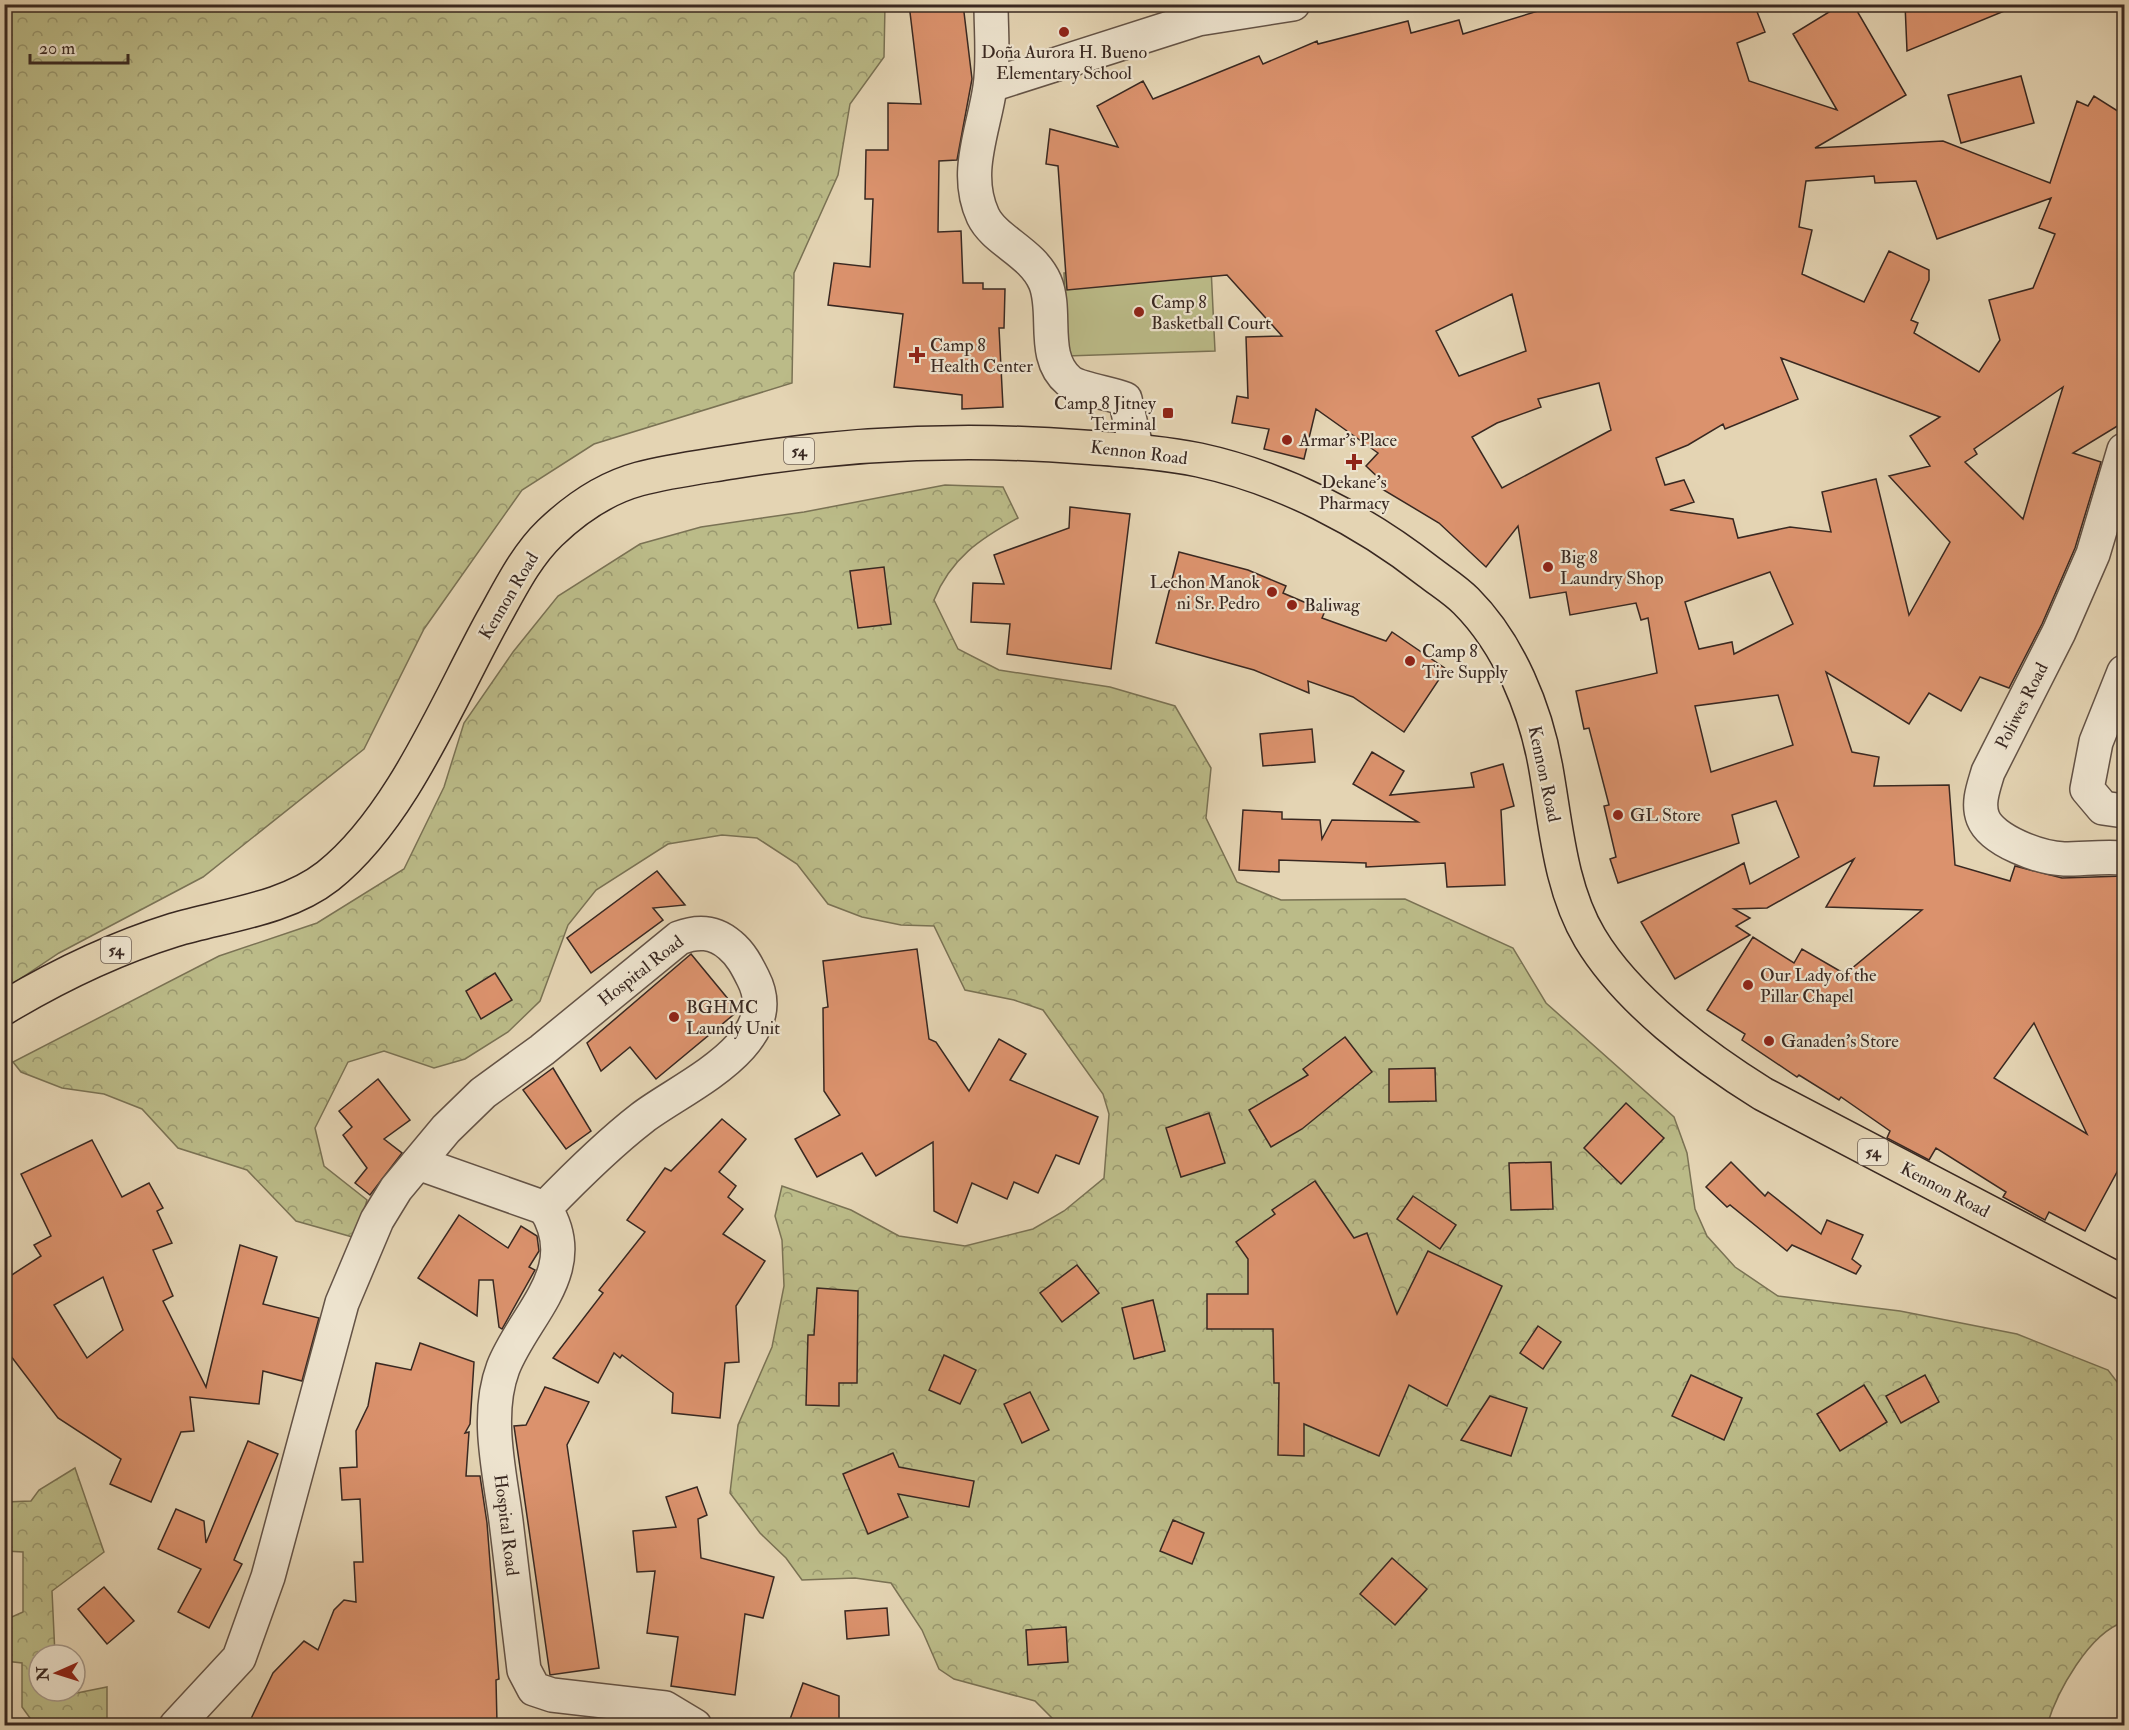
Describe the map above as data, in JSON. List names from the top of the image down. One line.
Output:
{"streets":{"highway":["54","Kennon Road"],"street":["Poliwes Road","Hospital Road"]},"places":{"other":["Doña Aurora H. Bueno Elementary School","Camp 8 Basketball Court","Armar's Place","Big 8 Laundry Shop","Lechon Manok ni Sr. Pedro","Baliwag","Camp 8 Tire Supply","GL Store","Our Lady of the Pillar Chapel","BGHMC Laundy Unit","Ganaden's Store"],"health":["Camp 8 Health Center","Dekane's Pharmacy"],"transit":["Camp 8 Jitney Terminal"]},"scale_bar":"20 m","north":"left"}
